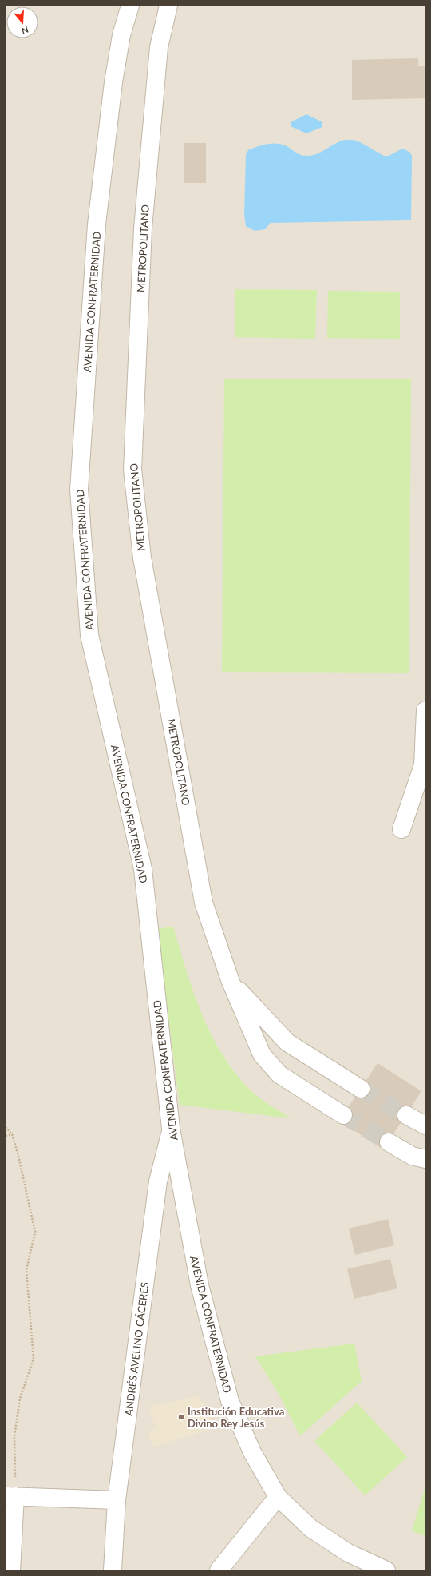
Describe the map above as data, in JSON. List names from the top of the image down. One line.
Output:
{"streets":{"street":["METROPOLITANO","AVENIDA CONFRATERNIDAD","ANDRÉS AVELINO CÁCERES"]},"crossings":[["AVENIDA CONFRATERNIDAD","ANDRÉS AVELINO CÁCERES"]],"places":["Institución Educativa Divino Rey Jesús"],"north":"bottom"}
